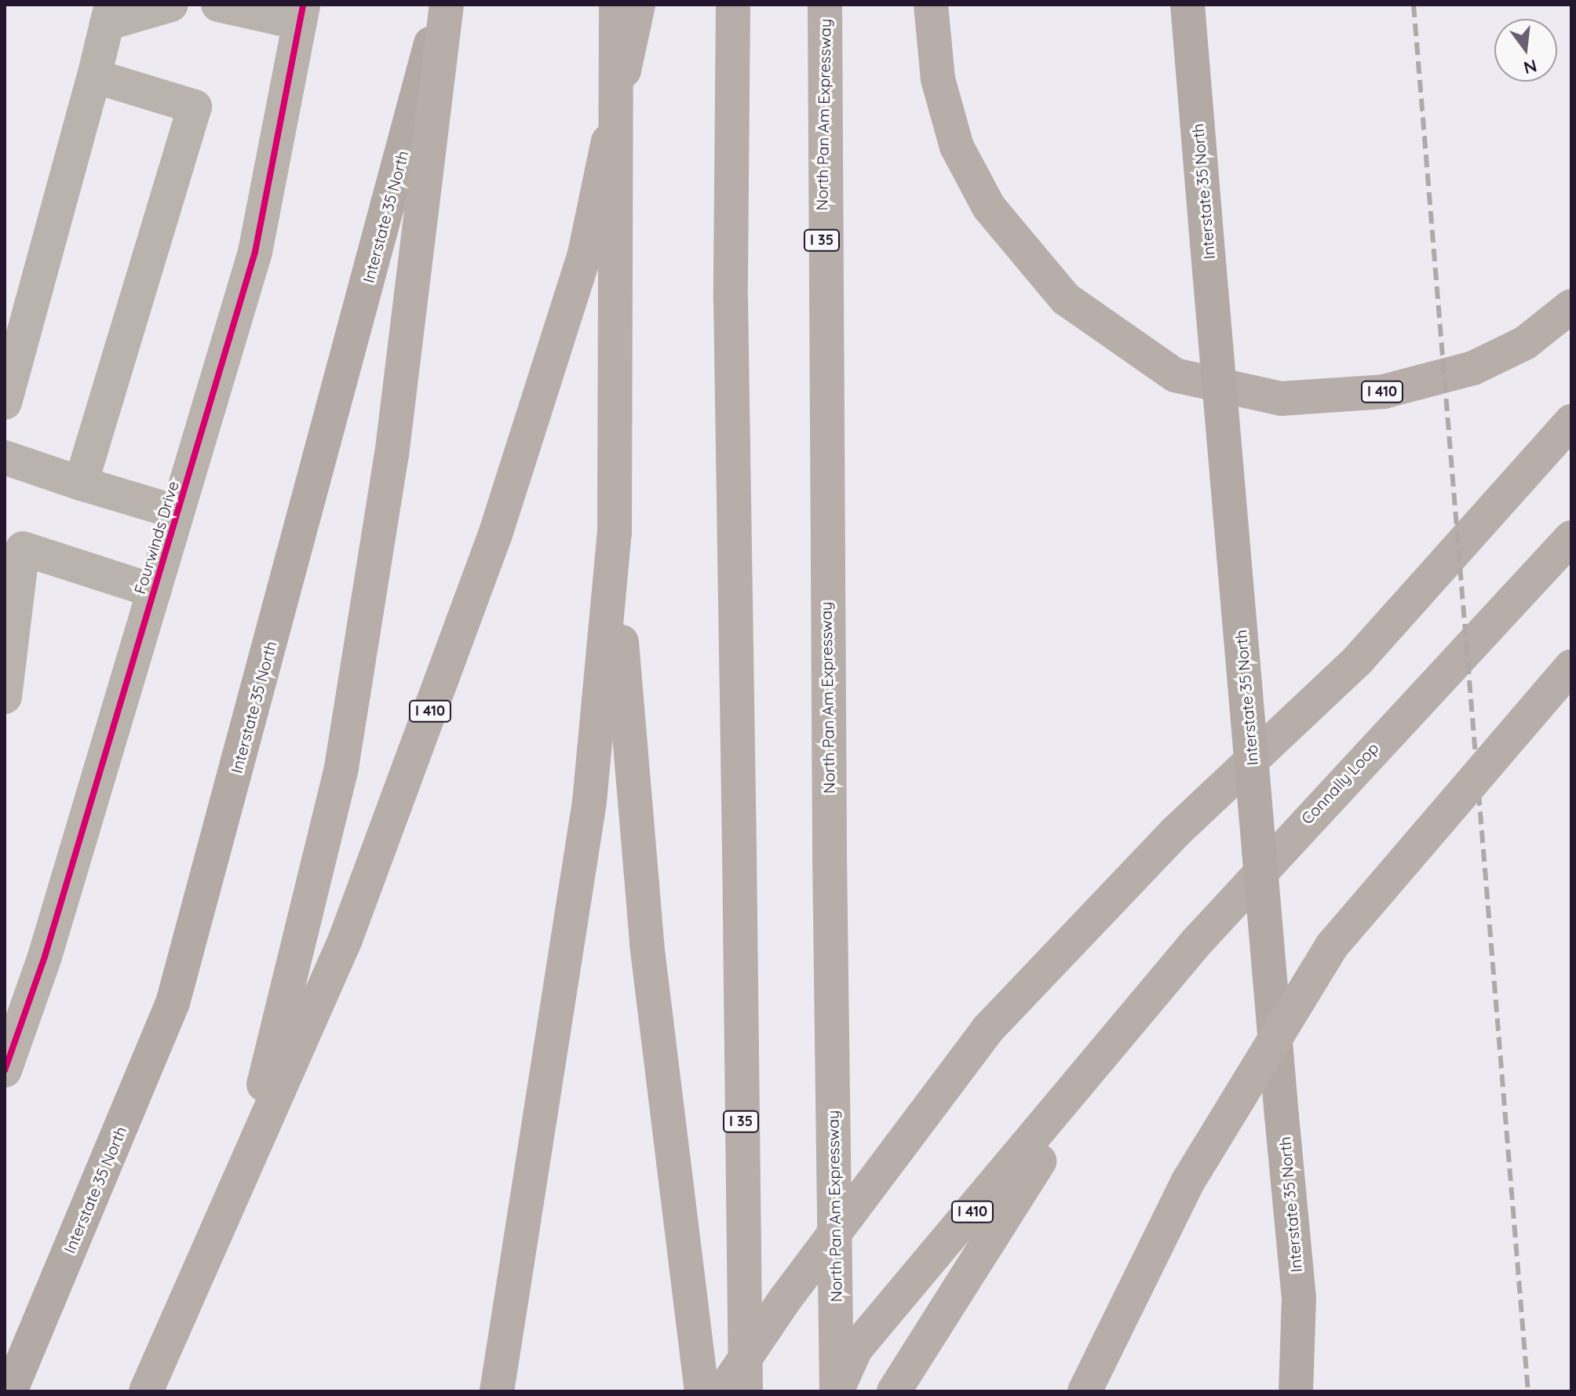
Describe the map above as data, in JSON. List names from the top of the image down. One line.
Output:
{"streets":{"highway":["North Pan Am Expressway","I 35","I 410","Connally Loop"],"main road":["Interstate 35 North"],"street":["Fourwinds Drive"]},"crossings":[["North Pan Am Expressway","I 410"],["I 410","Connally Loop"]],"north":"bottom"}
